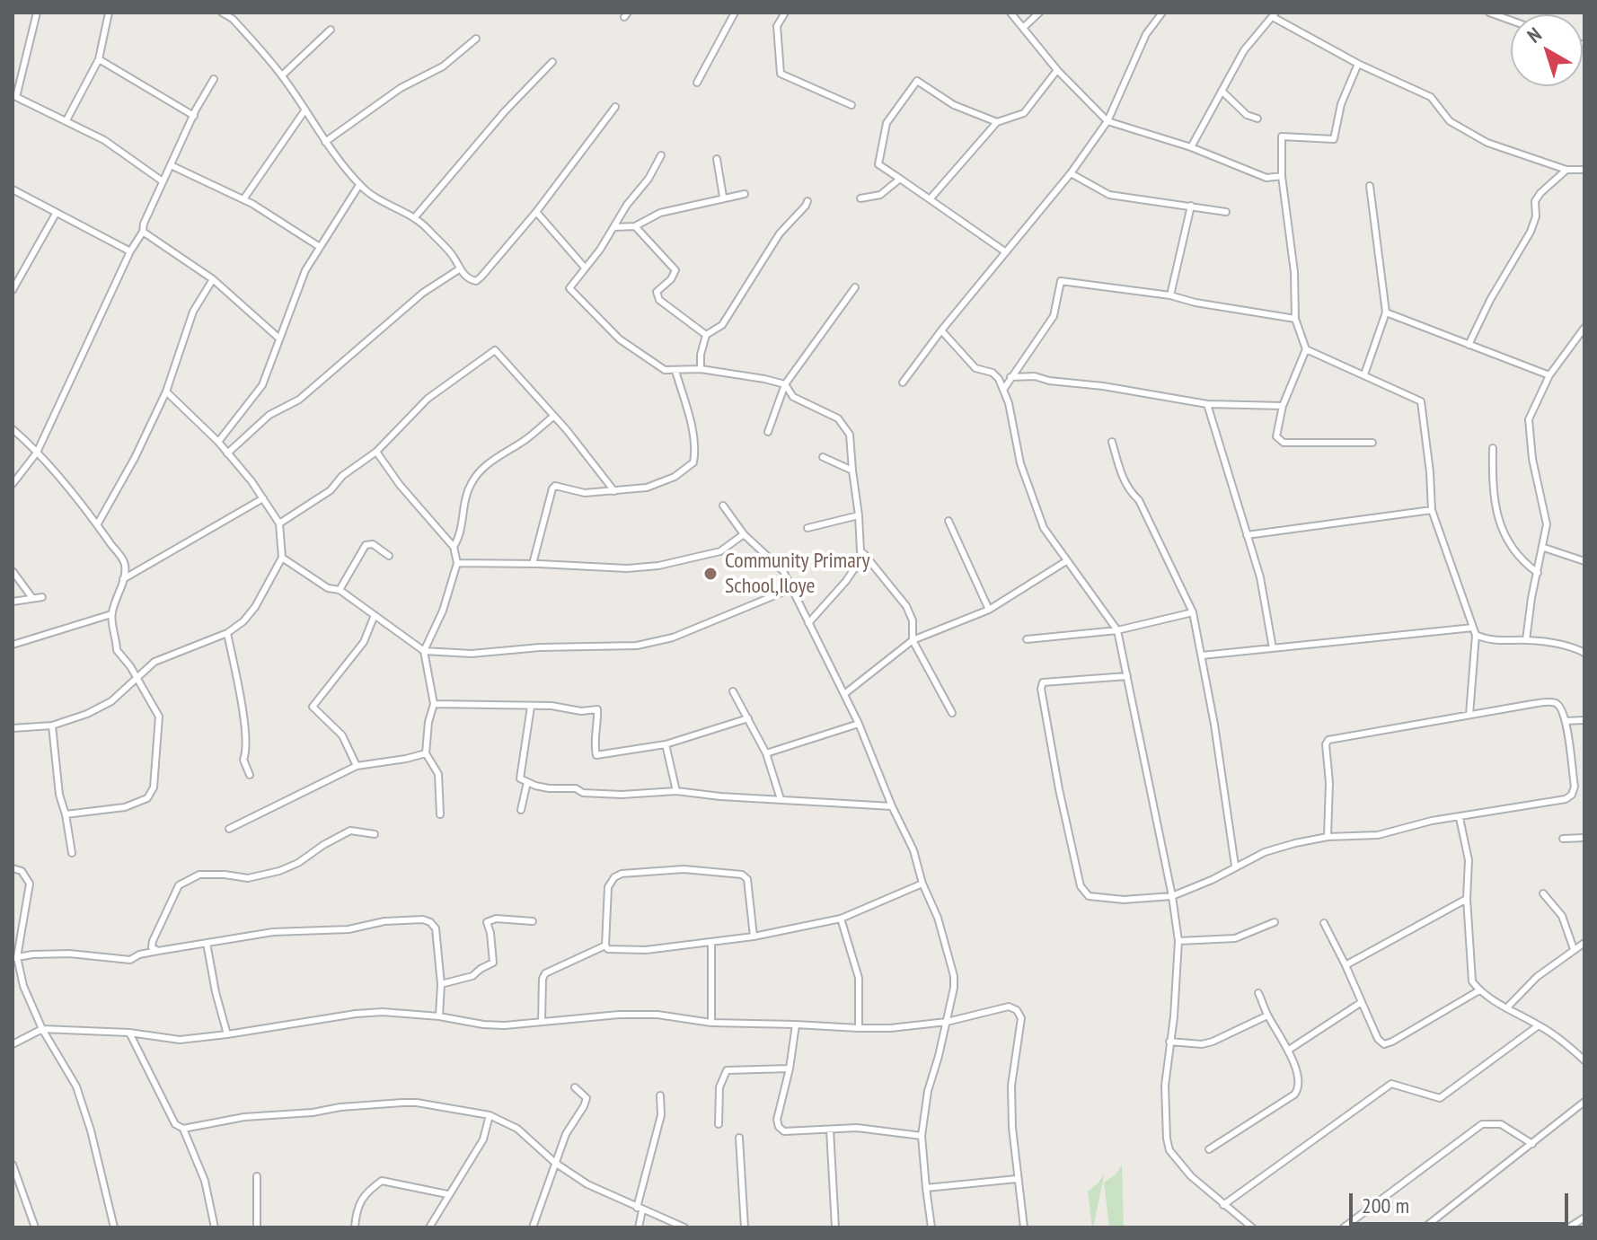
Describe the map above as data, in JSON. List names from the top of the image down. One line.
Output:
{"places":["Community Primary School,Iloye"],"scale_bar":"200 m","north":"top left"}
